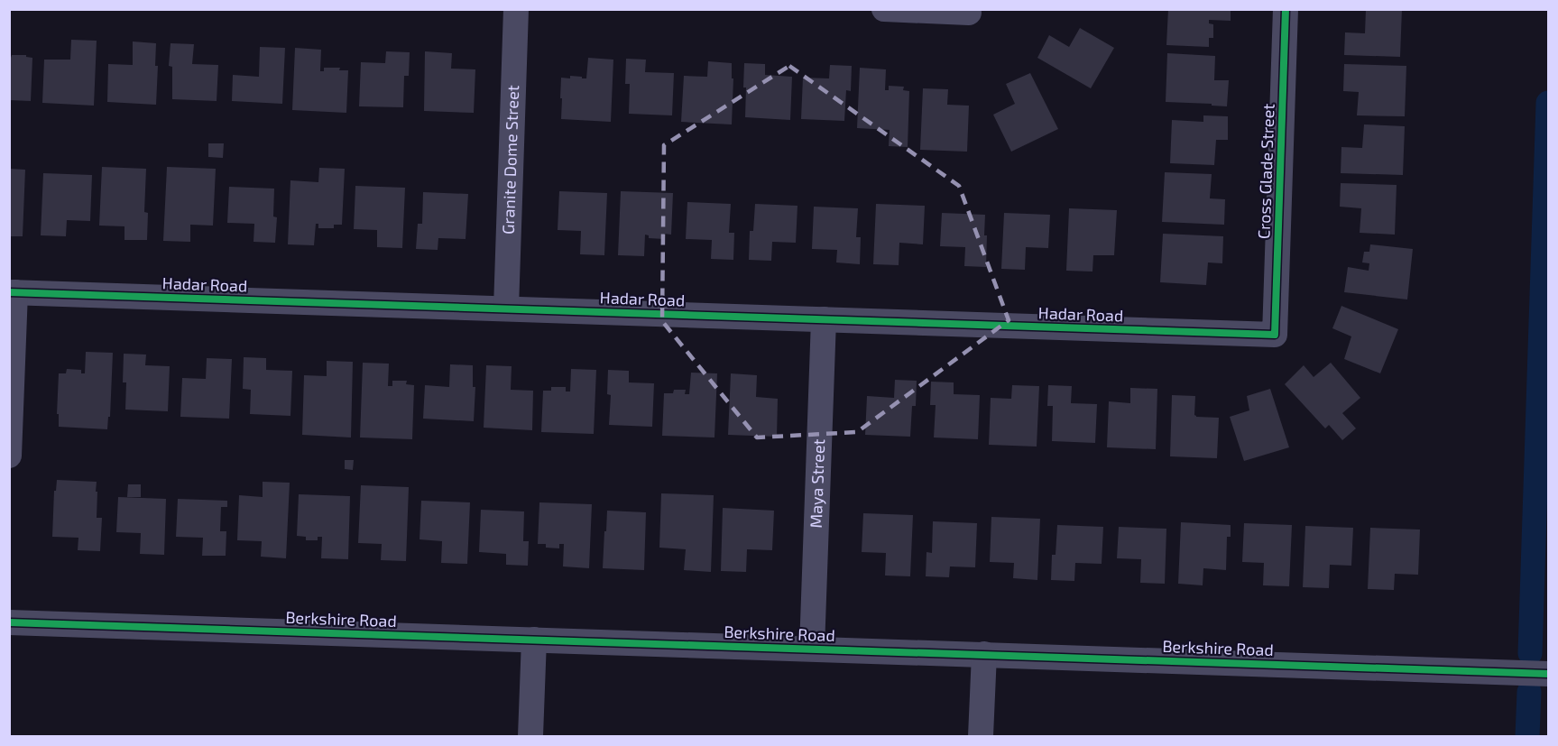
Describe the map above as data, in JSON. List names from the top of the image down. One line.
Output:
{"streets":{"street":["Granite Dome Street","Cross Glade Street","Hadar Road","Maya Street","Berkshire Road"]},"crossings":[["Granite Dome Street","Hadar Road"],["Cross Glade Street","Hadar Road"],["Hadar Road","Maya Street"],["Maya Street","Berkshire Road"]]}
